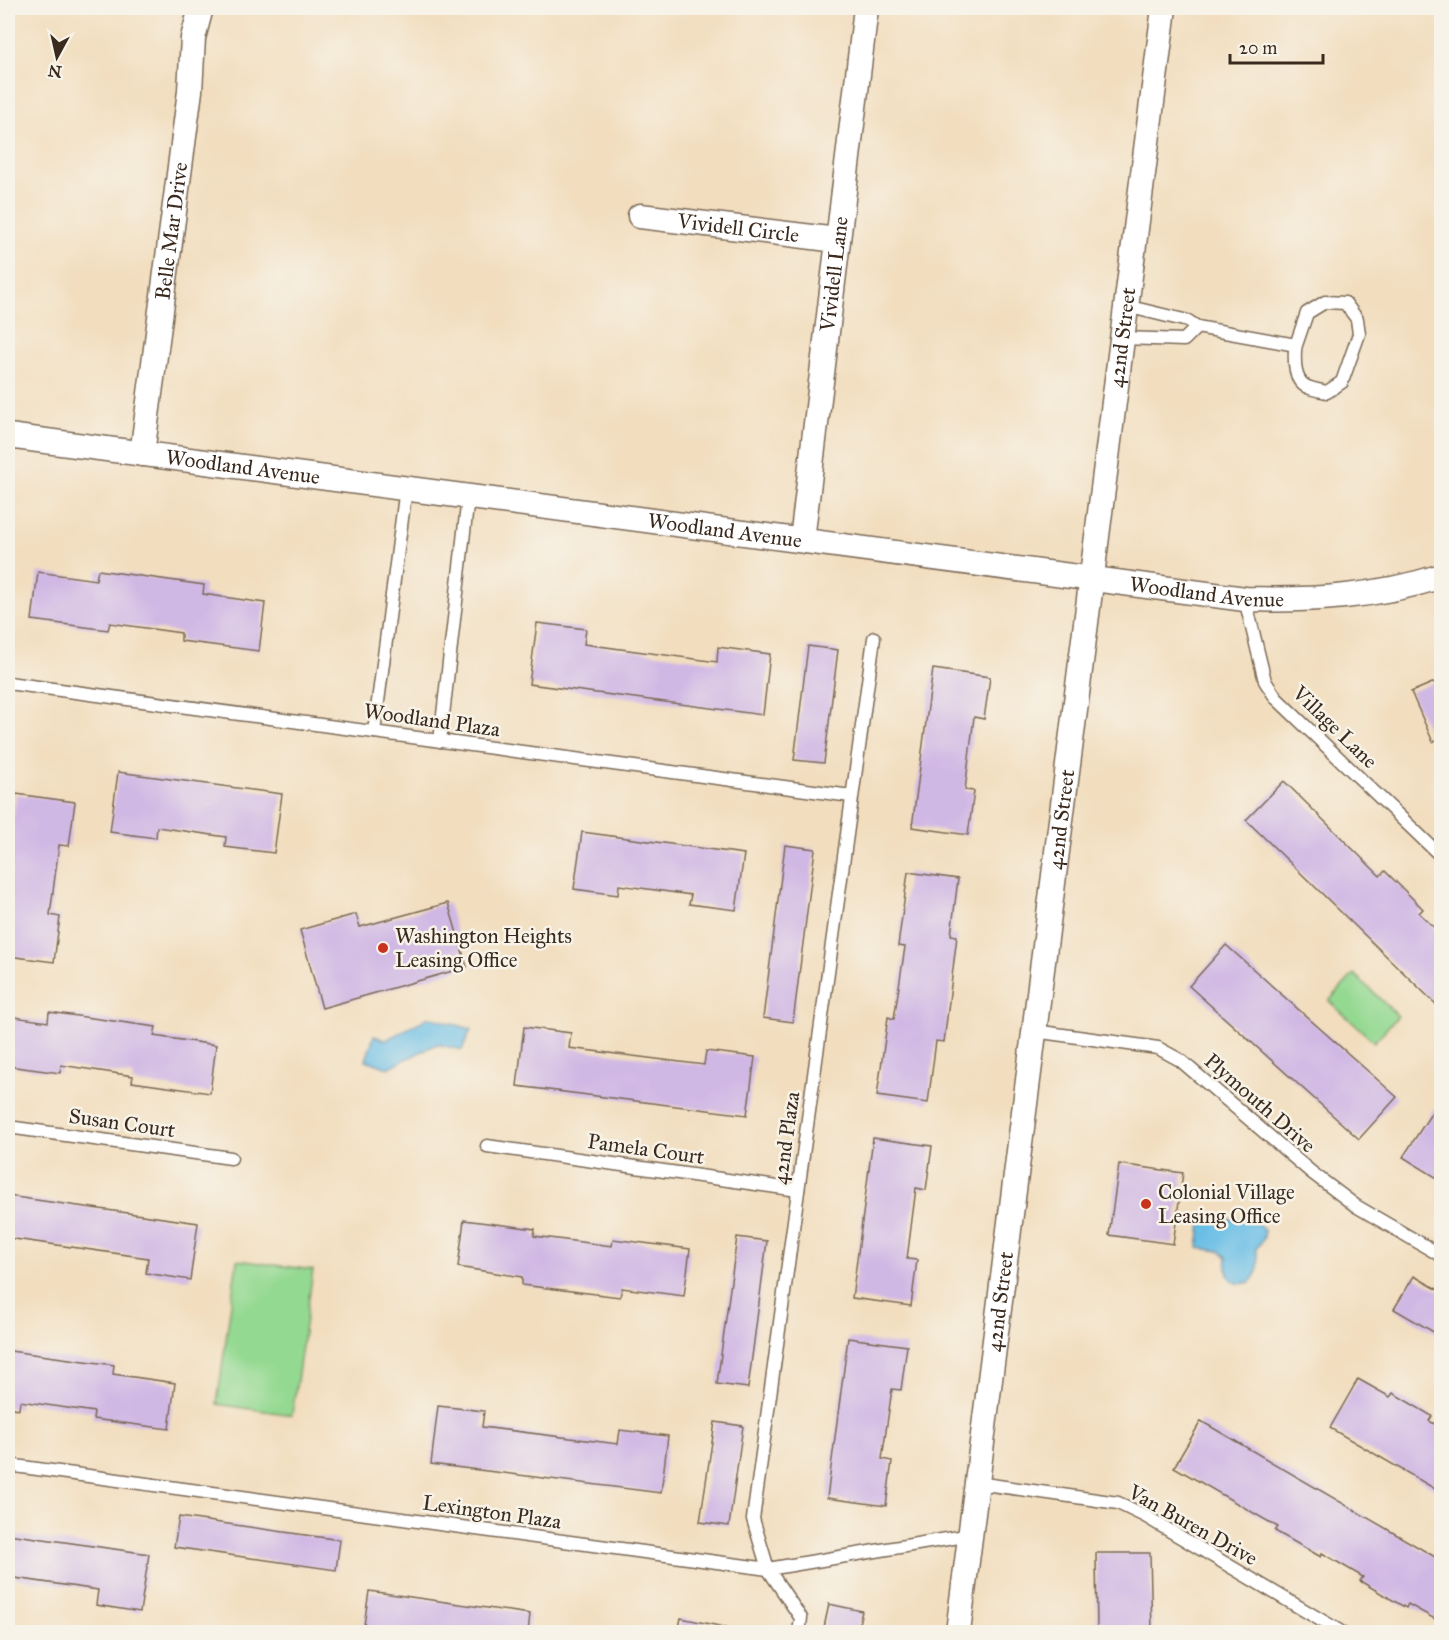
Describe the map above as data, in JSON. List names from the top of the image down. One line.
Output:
{"streets":{"street":["Vividell Circle","Belle Mar Drive","Vividell Lane","42nd Street","Woodland Avenue"],"lane":["Woodland Plaza","Village Lane","Plymouth Drive","Susan Court","42nd Plaza","Pamela Court","Lexington Plaza","Van Buren Drive"]},"crossings":[["Vividell Circle","Vividell Lane"],["Belle Mar Drive","Woodland Avenue"],["Vividell Lane","Woodland Avenue"],["42nd Street","Woodland Avenue"],["42nd Street","Plymouth Drive"],["42nd Street","Lexington Plaza"],["42nd Street","Van Buren Drive"],["Woodland Avenue","Village Lane"],["Woodland Plaza","42nd Plaza"],["42nd Plaza","Pamela Court"],["42nd Plaza","Lexington Plaza"]],"places":["Washington Heights Leasing Office","Colonial Village Leasing Office"],"scale_bar":"20 m","north":"bottom"}
